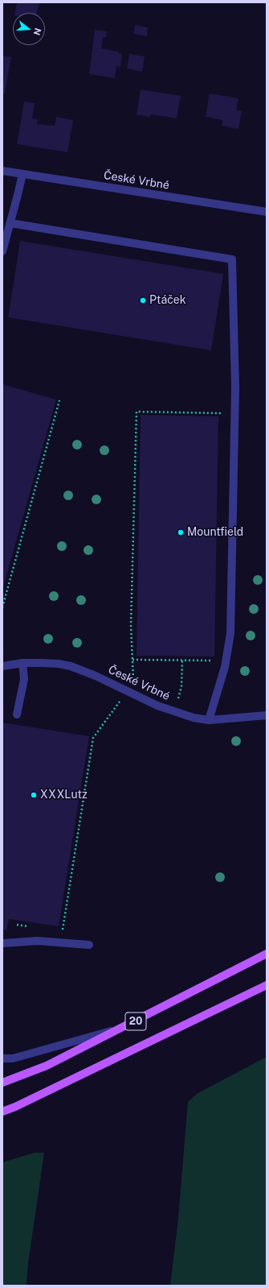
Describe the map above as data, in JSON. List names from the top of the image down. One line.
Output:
{"streets":{"main road":["20"],"street":["České Vrbné"]},"places":["Ptáček","Mountfield","XXXLutz"],"north":"right"}
